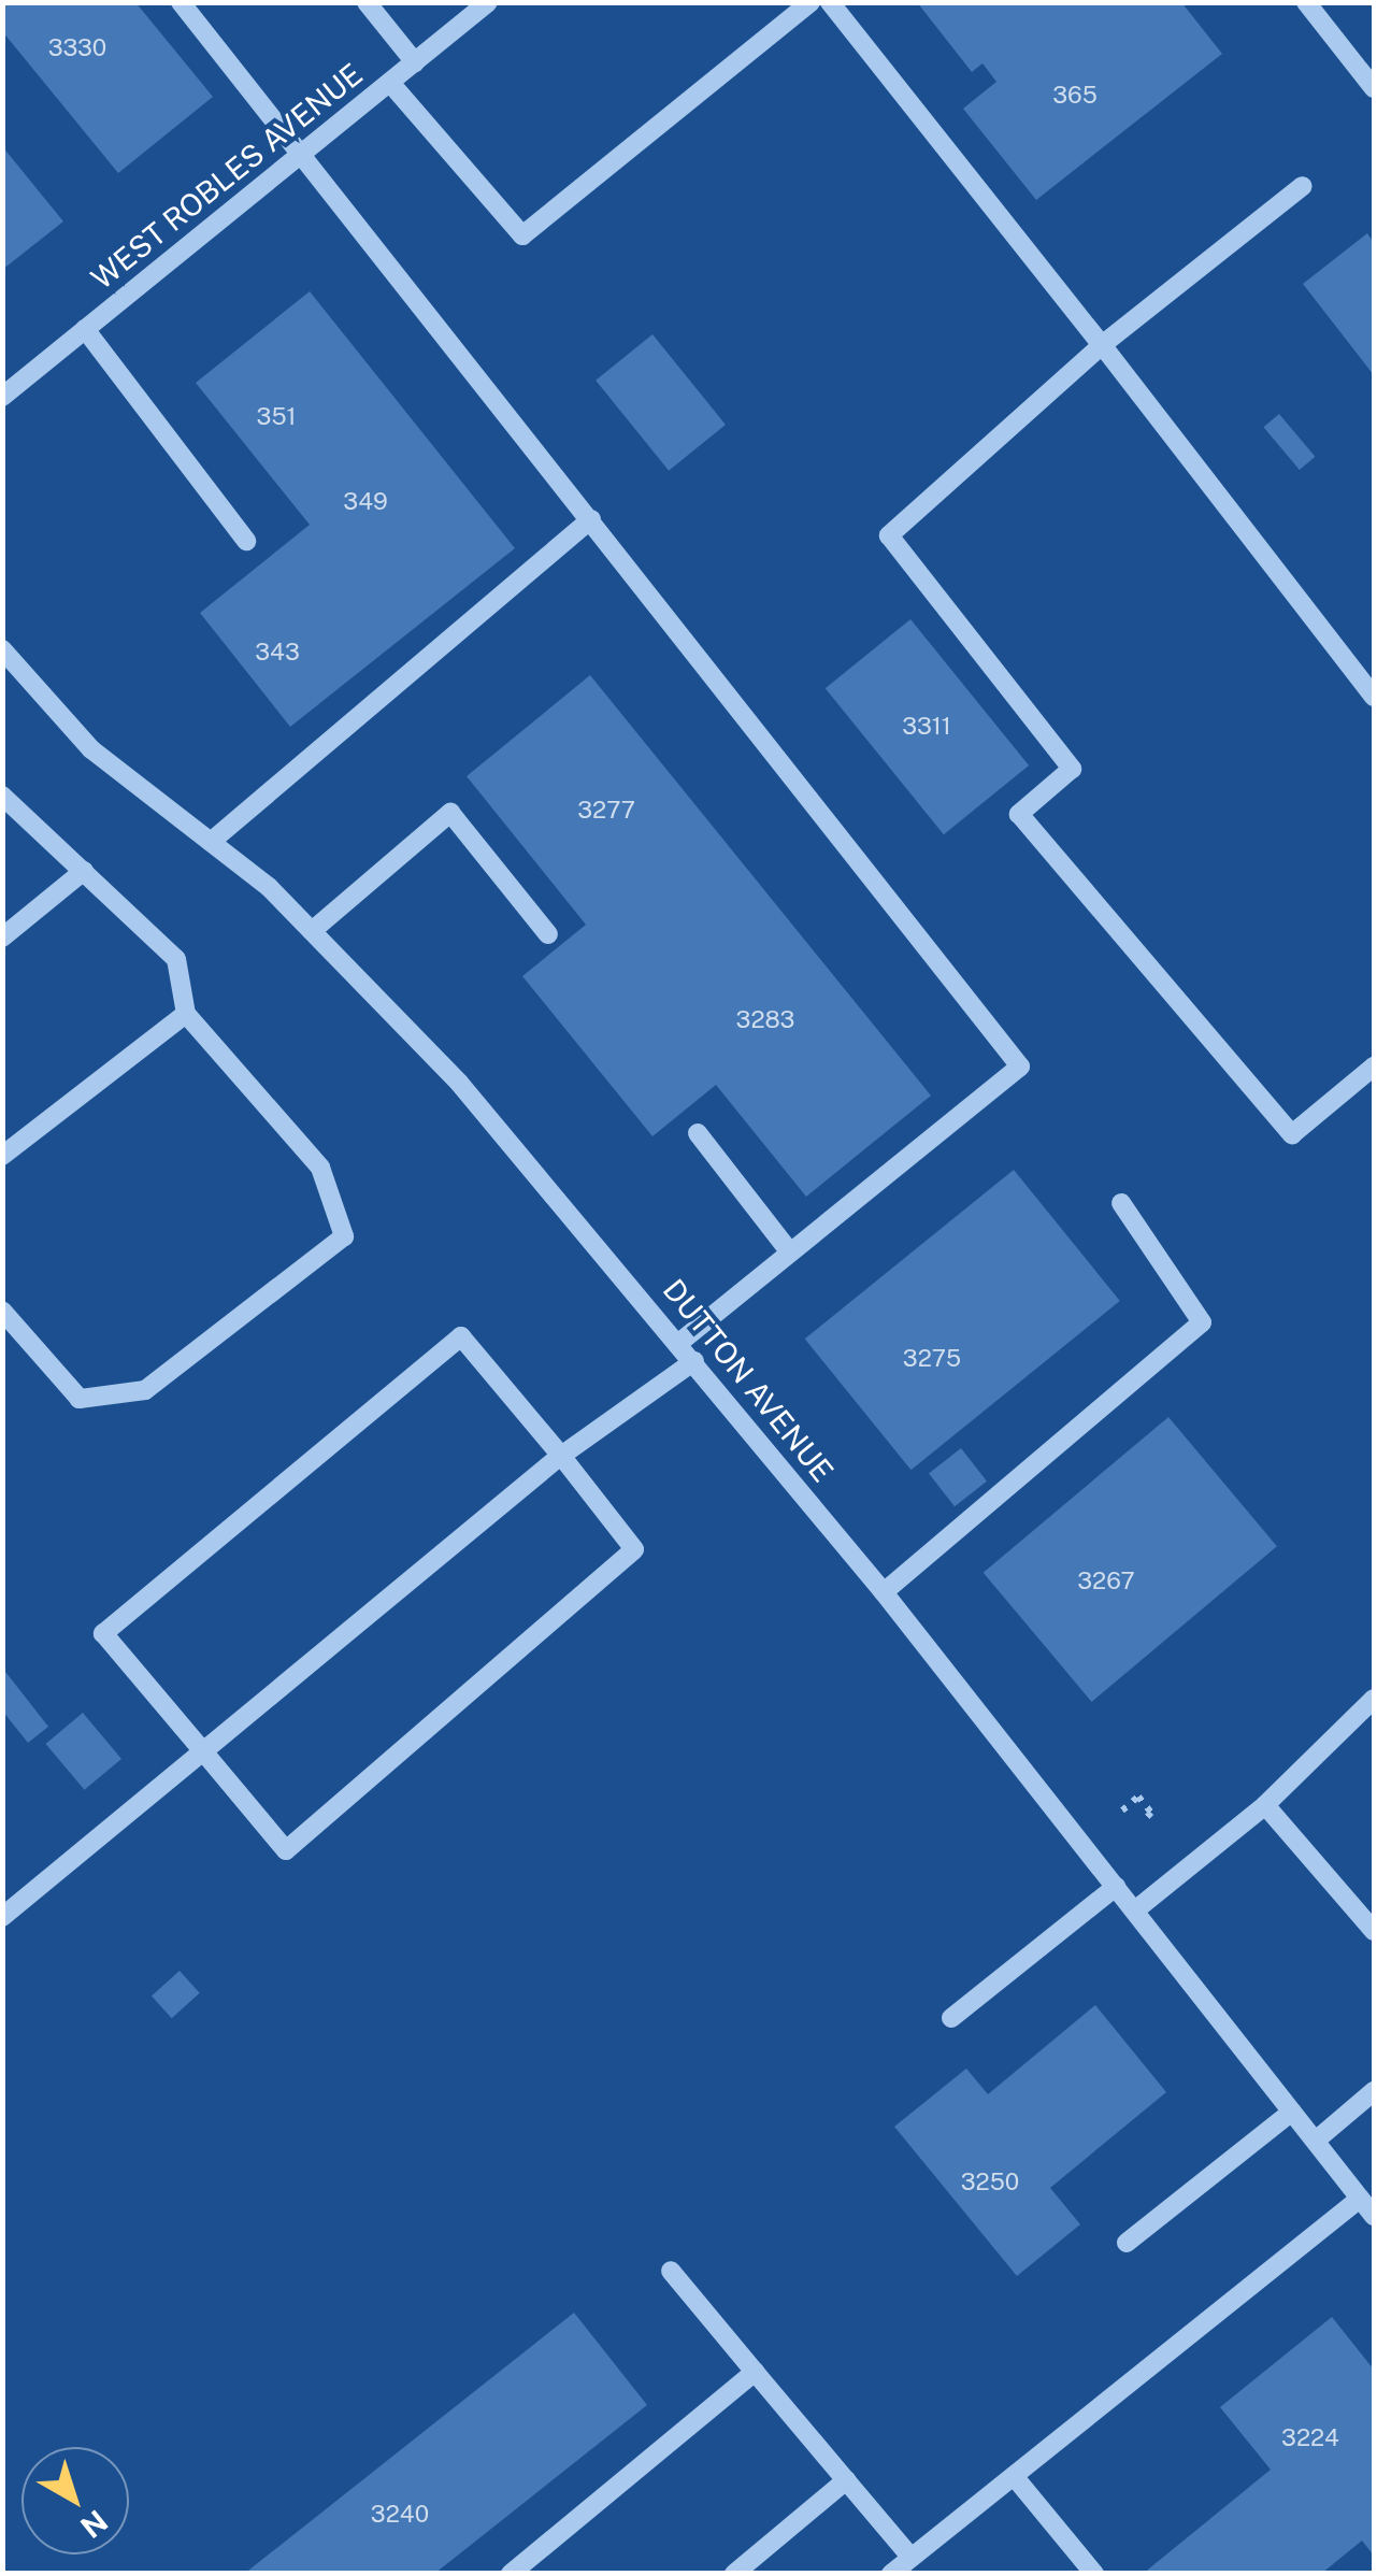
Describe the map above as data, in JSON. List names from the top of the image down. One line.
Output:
{"streets":{"street":["WEST ROBLES AVENUE","DUTTON AVENUE"]},"house_numbers":["3330","365","351","349","343","3311","3277","3283","3275","3267","3250","3224","3240"],"north":"bottom right"}
